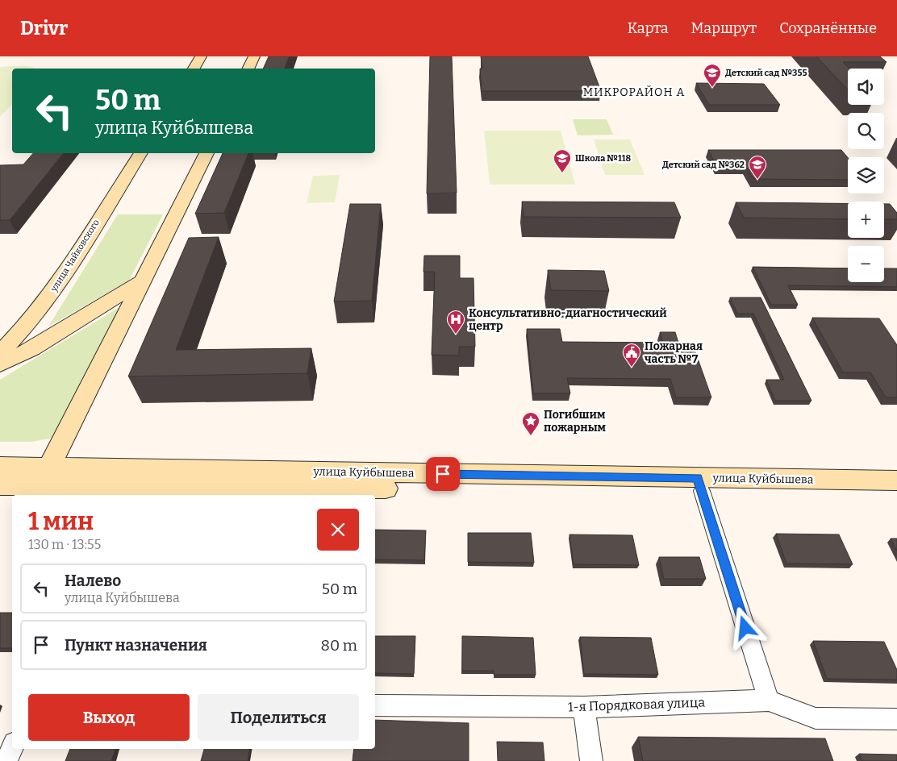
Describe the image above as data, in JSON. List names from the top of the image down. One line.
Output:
{"streets":{"main road":["улица Чайковского","улица Куйбышева"],"street":["1-я Порядковая улица"]},"districts":["МИКРОРАЙОН А"],"places":{"school or university":["Детский сад №355","Школа №118","Детский сад №362"],"hospital":["Консультативно-диагностический центр"],"public building":["Пожарная часть №7"],"place":["Погибшим пожарным"]},"page":{"header":"Drivr","nav":["Карта","Маршрут","Сохранённые"],"map_buttons":["+","−"],"turn":["50 m","улица Куйбышева"],"heading":["1 мин","130 m · 13:55"],"list":[{"name":"Налево","note":"улица Куйбышева","value":"50 m"},{"name":"Пункт назначения","value":"80 m"}],"buttons":["Выход","Поделиться"]}}
